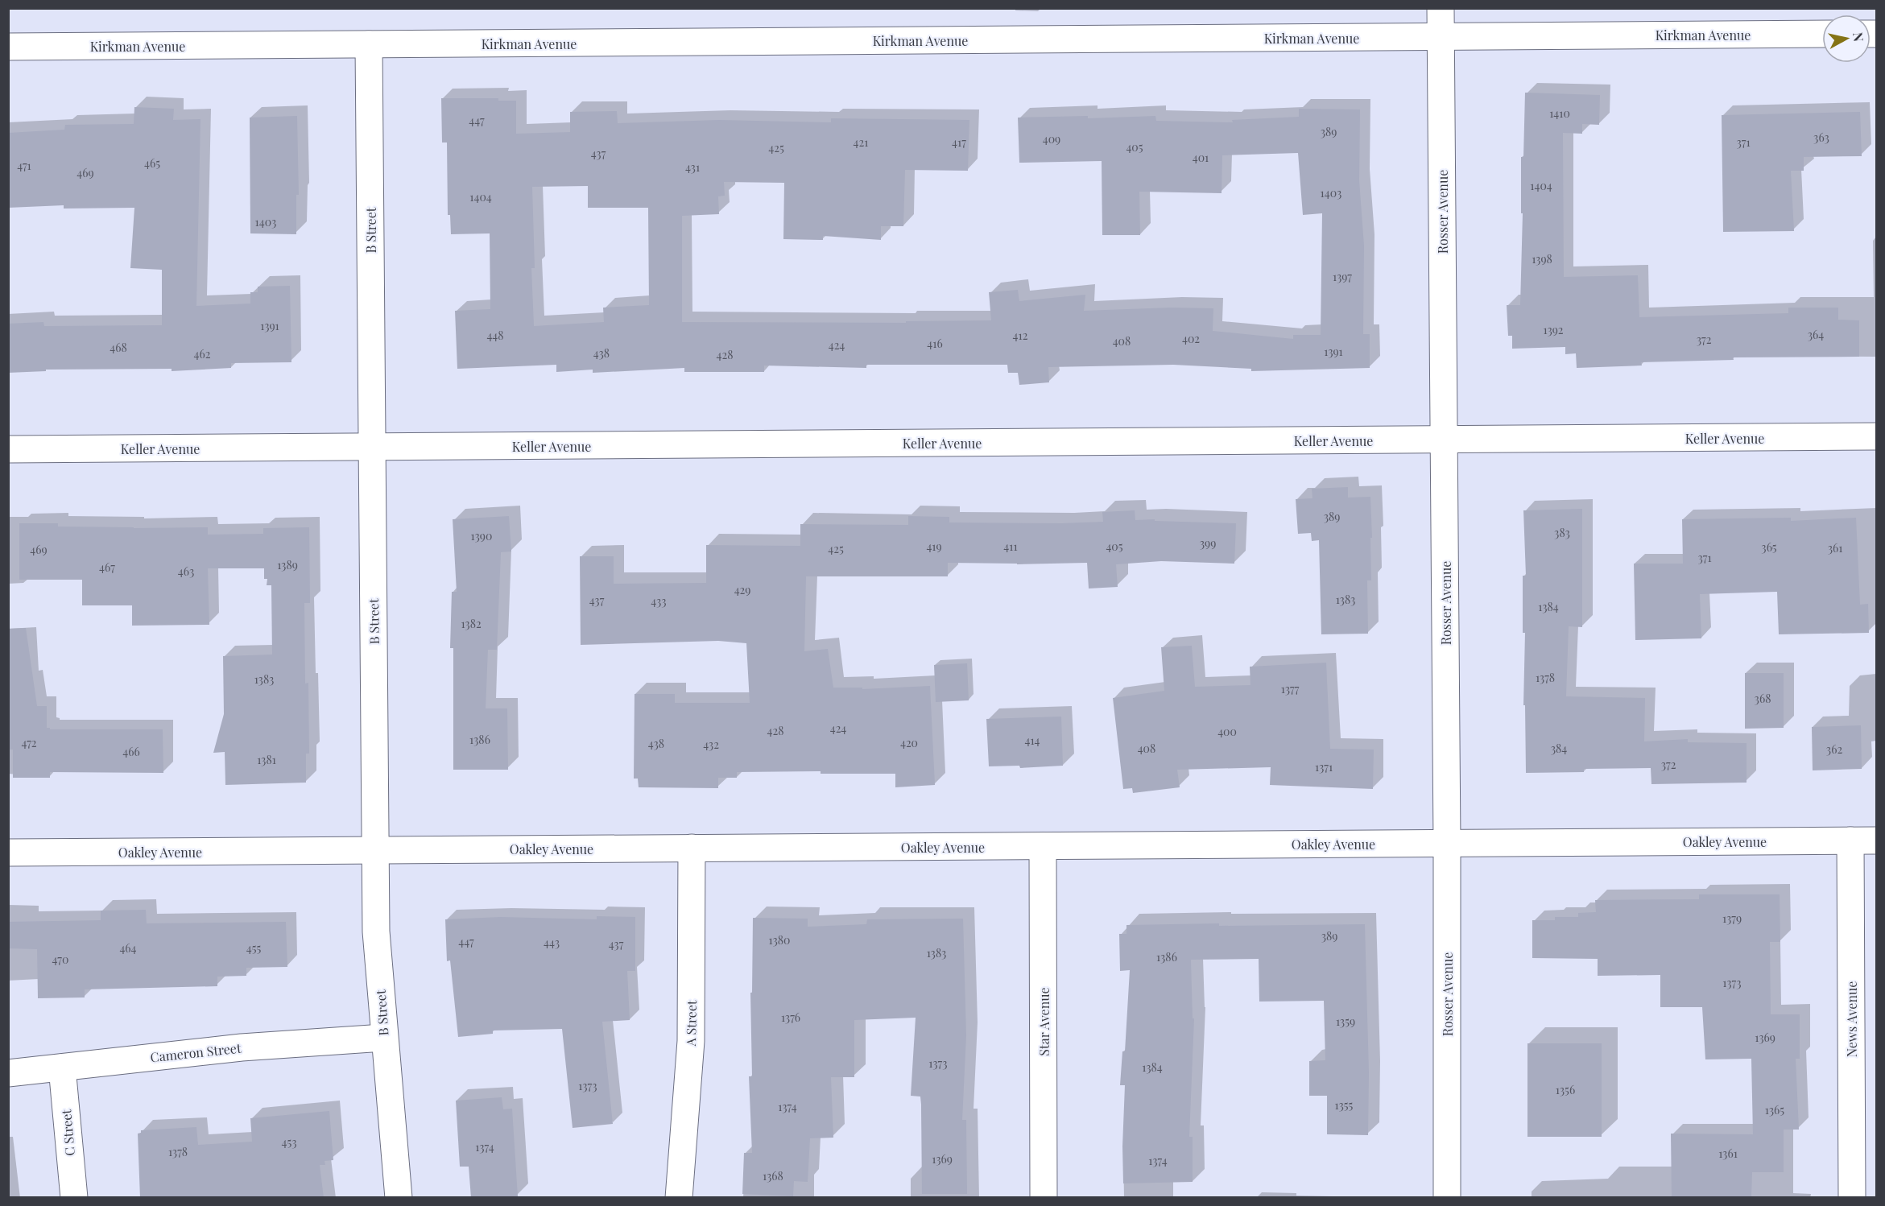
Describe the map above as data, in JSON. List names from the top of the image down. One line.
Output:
{"streets":{"street":["Kirkman Avenue","Rosser Avenue","B Street","Keller Avenue","Oakley Avenue","News Avenue","Star Avenue","A Street","Cameron Street","C Street"]},"crossings":[["Kirkman Avenue","Rosser Avenue"],["Kirkman Avenue","B Street"],["Rosser Avenue","Keller Avenue"],["Rosser Avenue","Oakley Avenue"],["B Street","Keller Avenue"],["B Street","Oakley Avenue"],["B Street","Cameron Street"],["Oakley Avenue","News Avenue"],["Oakley Avenue","Star Avenue"],["Oakley Avenue","A Street"],["Cameron Street","C Street"]],"house_numbers":["1410","447","389","363","409","421","417","371","405","425","437","401","465","471","431","469","1404","1403","1404","1403","1398","1397","1391","1392","364","448","412","402","372","408","416","424","468","1391","438","462","428","389","383","1390","399","419","411","405","365","361","425","469","371","1389","467","463","429","1383","437","433","1384","1382","1378","1383","1377","368","424","428","400","1386","414","472","420","438","432","408","384","362","466","1381","372","1371","1379","389","1380","447","443","437","464","455","1383","1386","470","1373","1376","1359","1369","1373","1384","1373","1356","1355","1374","1365","453","1374","1378","1361","1369","1374","1368"],"north":"right"}
